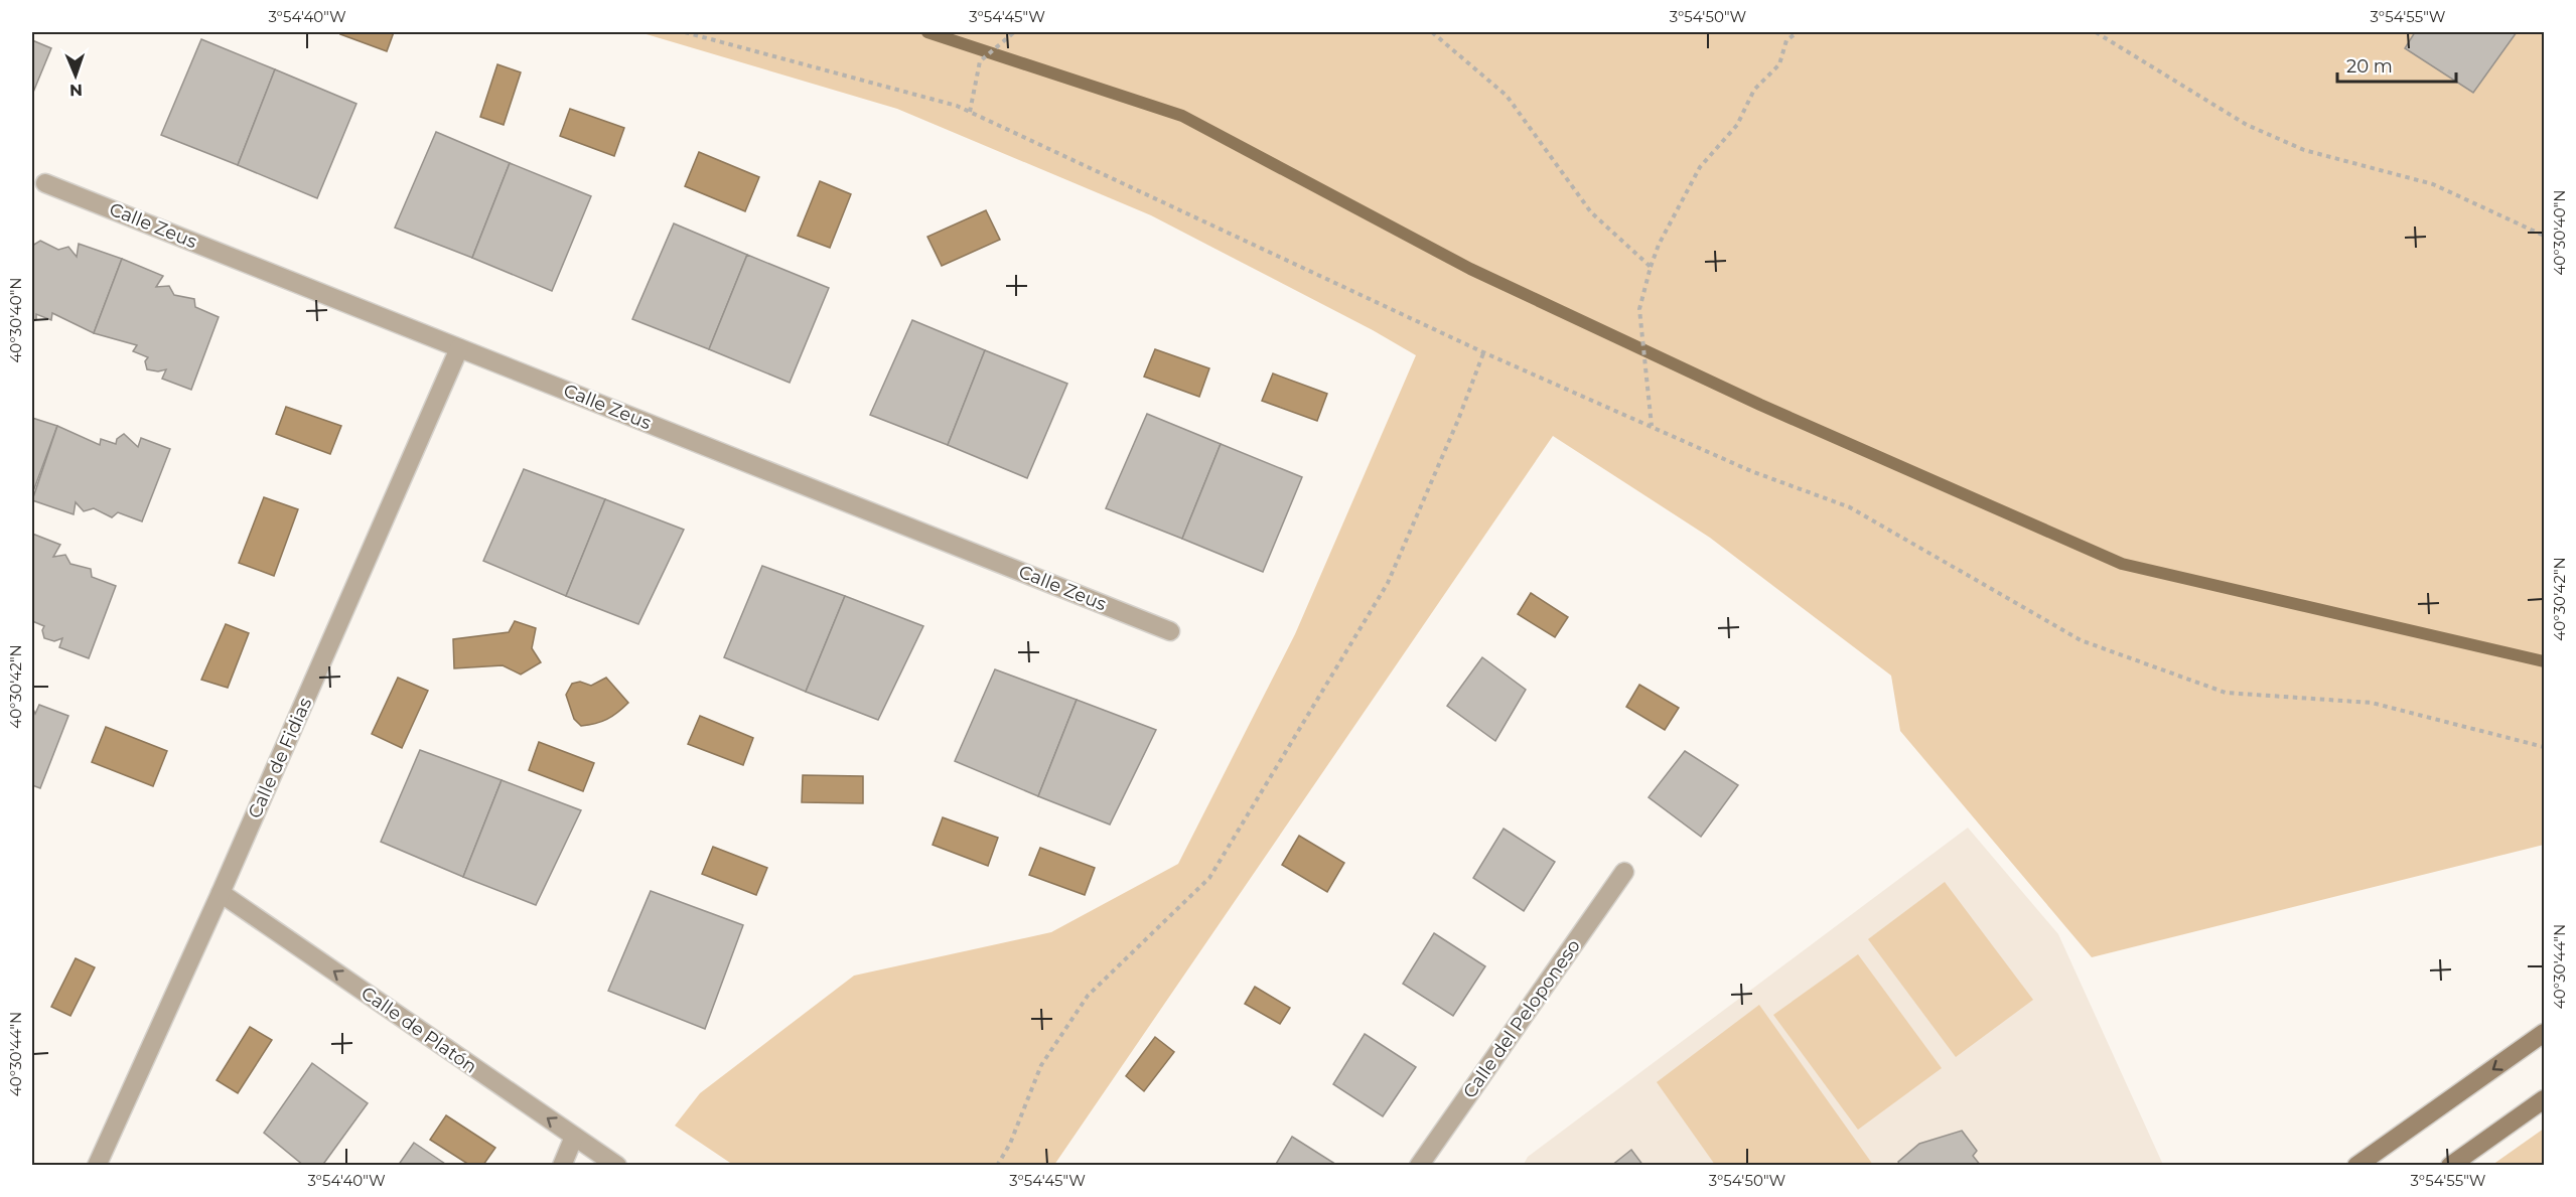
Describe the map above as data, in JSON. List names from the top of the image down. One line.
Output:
{"streets":{"street":["Calle Zeus","Calle de Fidias","Calle del Peloponeso","Calle de Platón"]},"crossings":[["Calle Zeus","Calle de Fidias"],["Calle de Fidias","Calle de Platón"]],"one_way":["Calle de Platón"],"scale_bar":"20 m","north":"bottom","coordinates":["3°54'40\"W","3°54'45\"W","3°54'50\"W","3°54'55\"W","40°30'40\"N","40°30'42\"N","40°30'44\"N"]}
